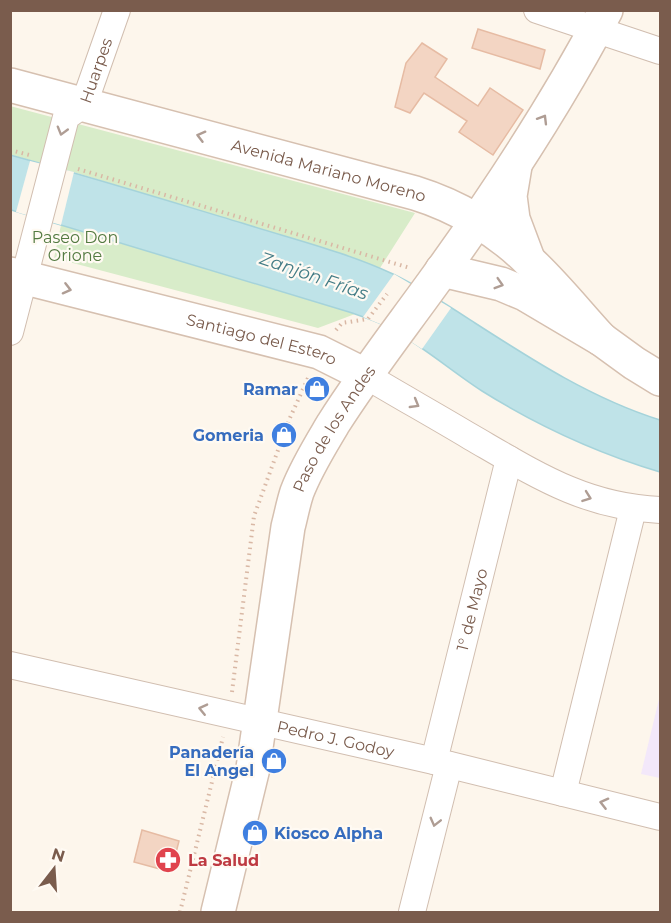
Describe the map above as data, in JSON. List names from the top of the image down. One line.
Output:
{"streets":{"main road":["Avenida Mariano Moreno","Santiago del Estero","Paso de los Andes"],"street":["Huarpes","1° de Mayo","Pedro J. Godoy"]},"crossings":[["Huarpes","Avenida Mariano Moreno"],["Huarpes","Santiago del Estero"],["Avenida Mariano Moreno","Paso de los Andes"],["Santiago del Estero","Paso de los Andes"],["Santiago del Estero","1° de Mayo"],["Paso de los Andes","Pedro J. Godoy"],["1° de Mayo","Pedro J. Godoy"]],"one_way":["Santiago del Estero","Pedro J. Godoy"],"water":["Zanjón Frías"],"parks":["Paseo Don Orione"],"places":{"shop":["Ramar","Gomeria","Panadería El Angel","Kiosco Alpha"],"pharmacy":["La Salud"]},"north":"top"}
